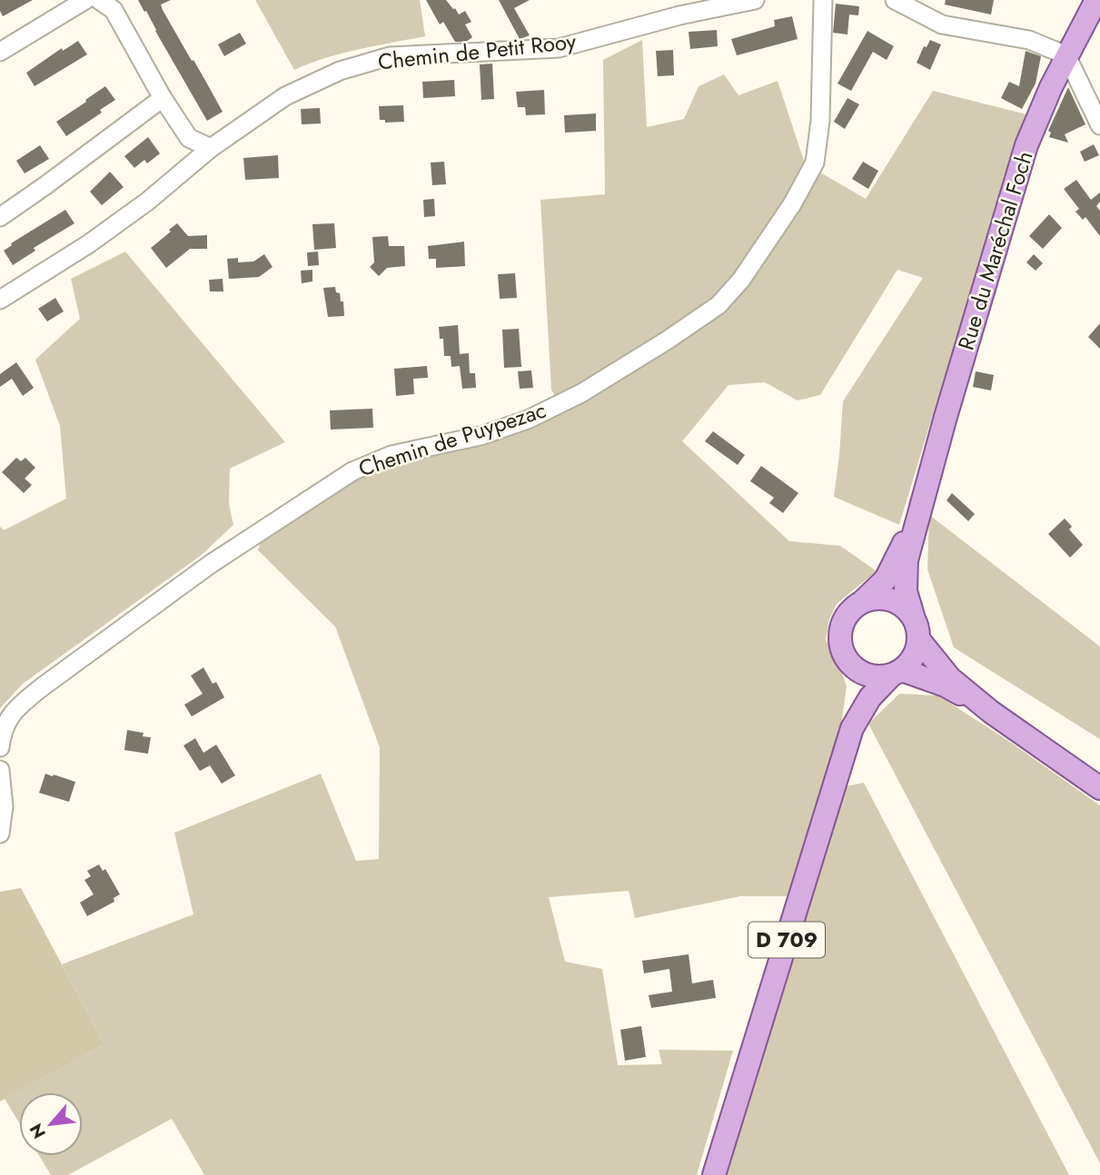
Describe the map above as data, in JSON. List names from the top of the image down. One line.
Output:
{"streets":{"main road":["Rue du Maréchal Foch","D 709"],"street":["Chemin de Petit Rooy","Chemin de Puypezac"]},"crossings":[["Rue du Maréchal Foch","D 709"]],"north":"bottom left"}
